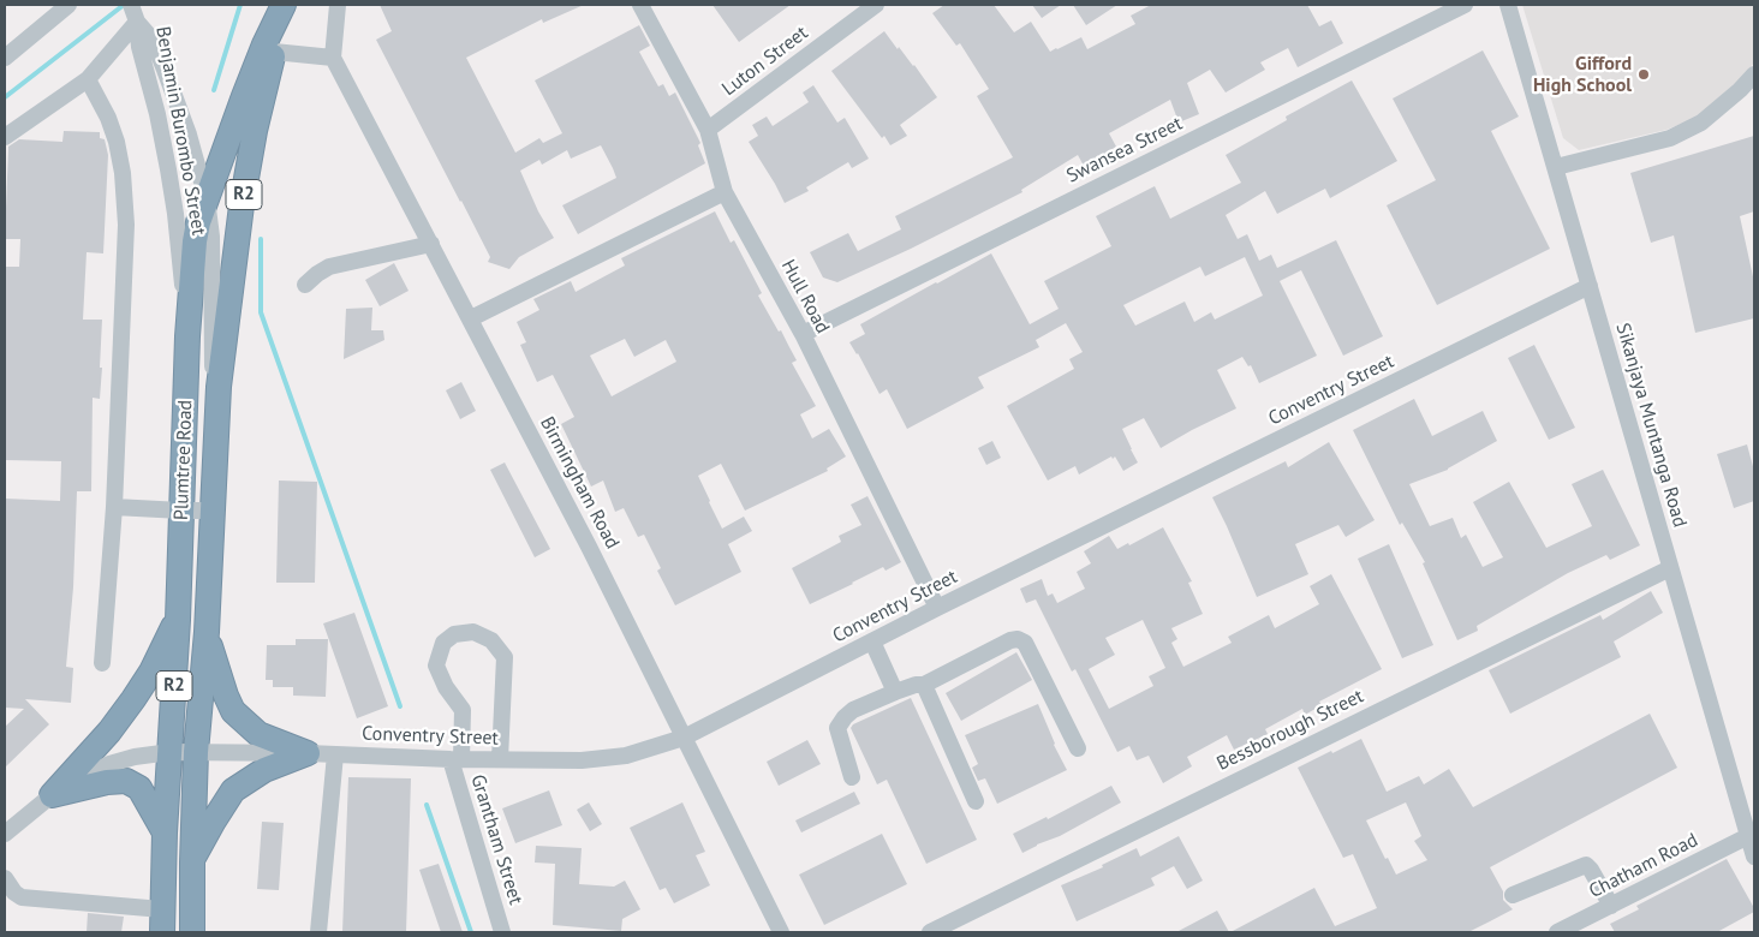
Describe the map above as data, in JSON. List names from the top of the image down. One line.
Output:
{"streets":{"highway":["R2","Plumtree Road"],"street":["Luton Street","Benjamin Burombo Street","Swansea Street","Hull Road","Conventry Street","Sikanjaya Muntanga Road","Birmingham Road","Bessborough Street","Grantham Street","Chatham Road"]},"crossings":[["Luton Street","Hull Road"],["Benjamin Burombo Street","Plumtree Road"],["Swansea Street","Hull Road"],["Hull Road","Conventry Street"],["Conventry Street","Sikanjaya Muntanga Road"],["Conventry Street","Plumtree Road"],["Conventry Street","Birmingham Road"],["Conventry Street","Grantham Street"],["Sikanjaya Muntanga Road","Bessborough Street"],["Sikanjaya Muntanga Road","Chatham Road"]],"places":["Gifford High School"]}
